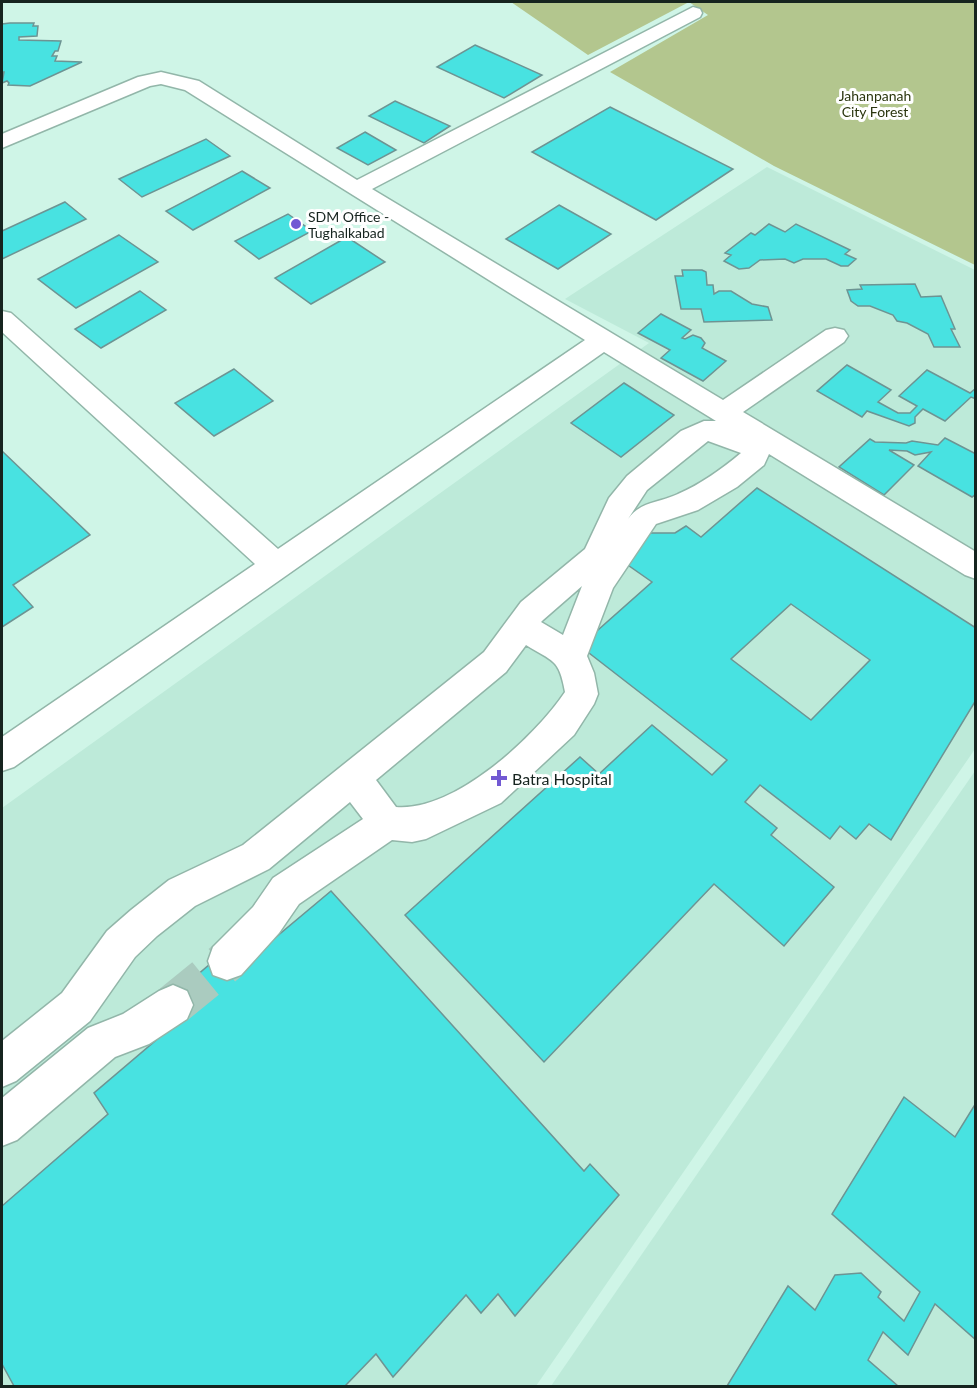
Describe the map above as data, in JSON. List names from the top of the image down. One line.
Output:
{"parks":["Jahanpanah City Forest"],"places":{"other":["SDM Office - Tughalkabad"],"health":["Batra Hospital"]}}
